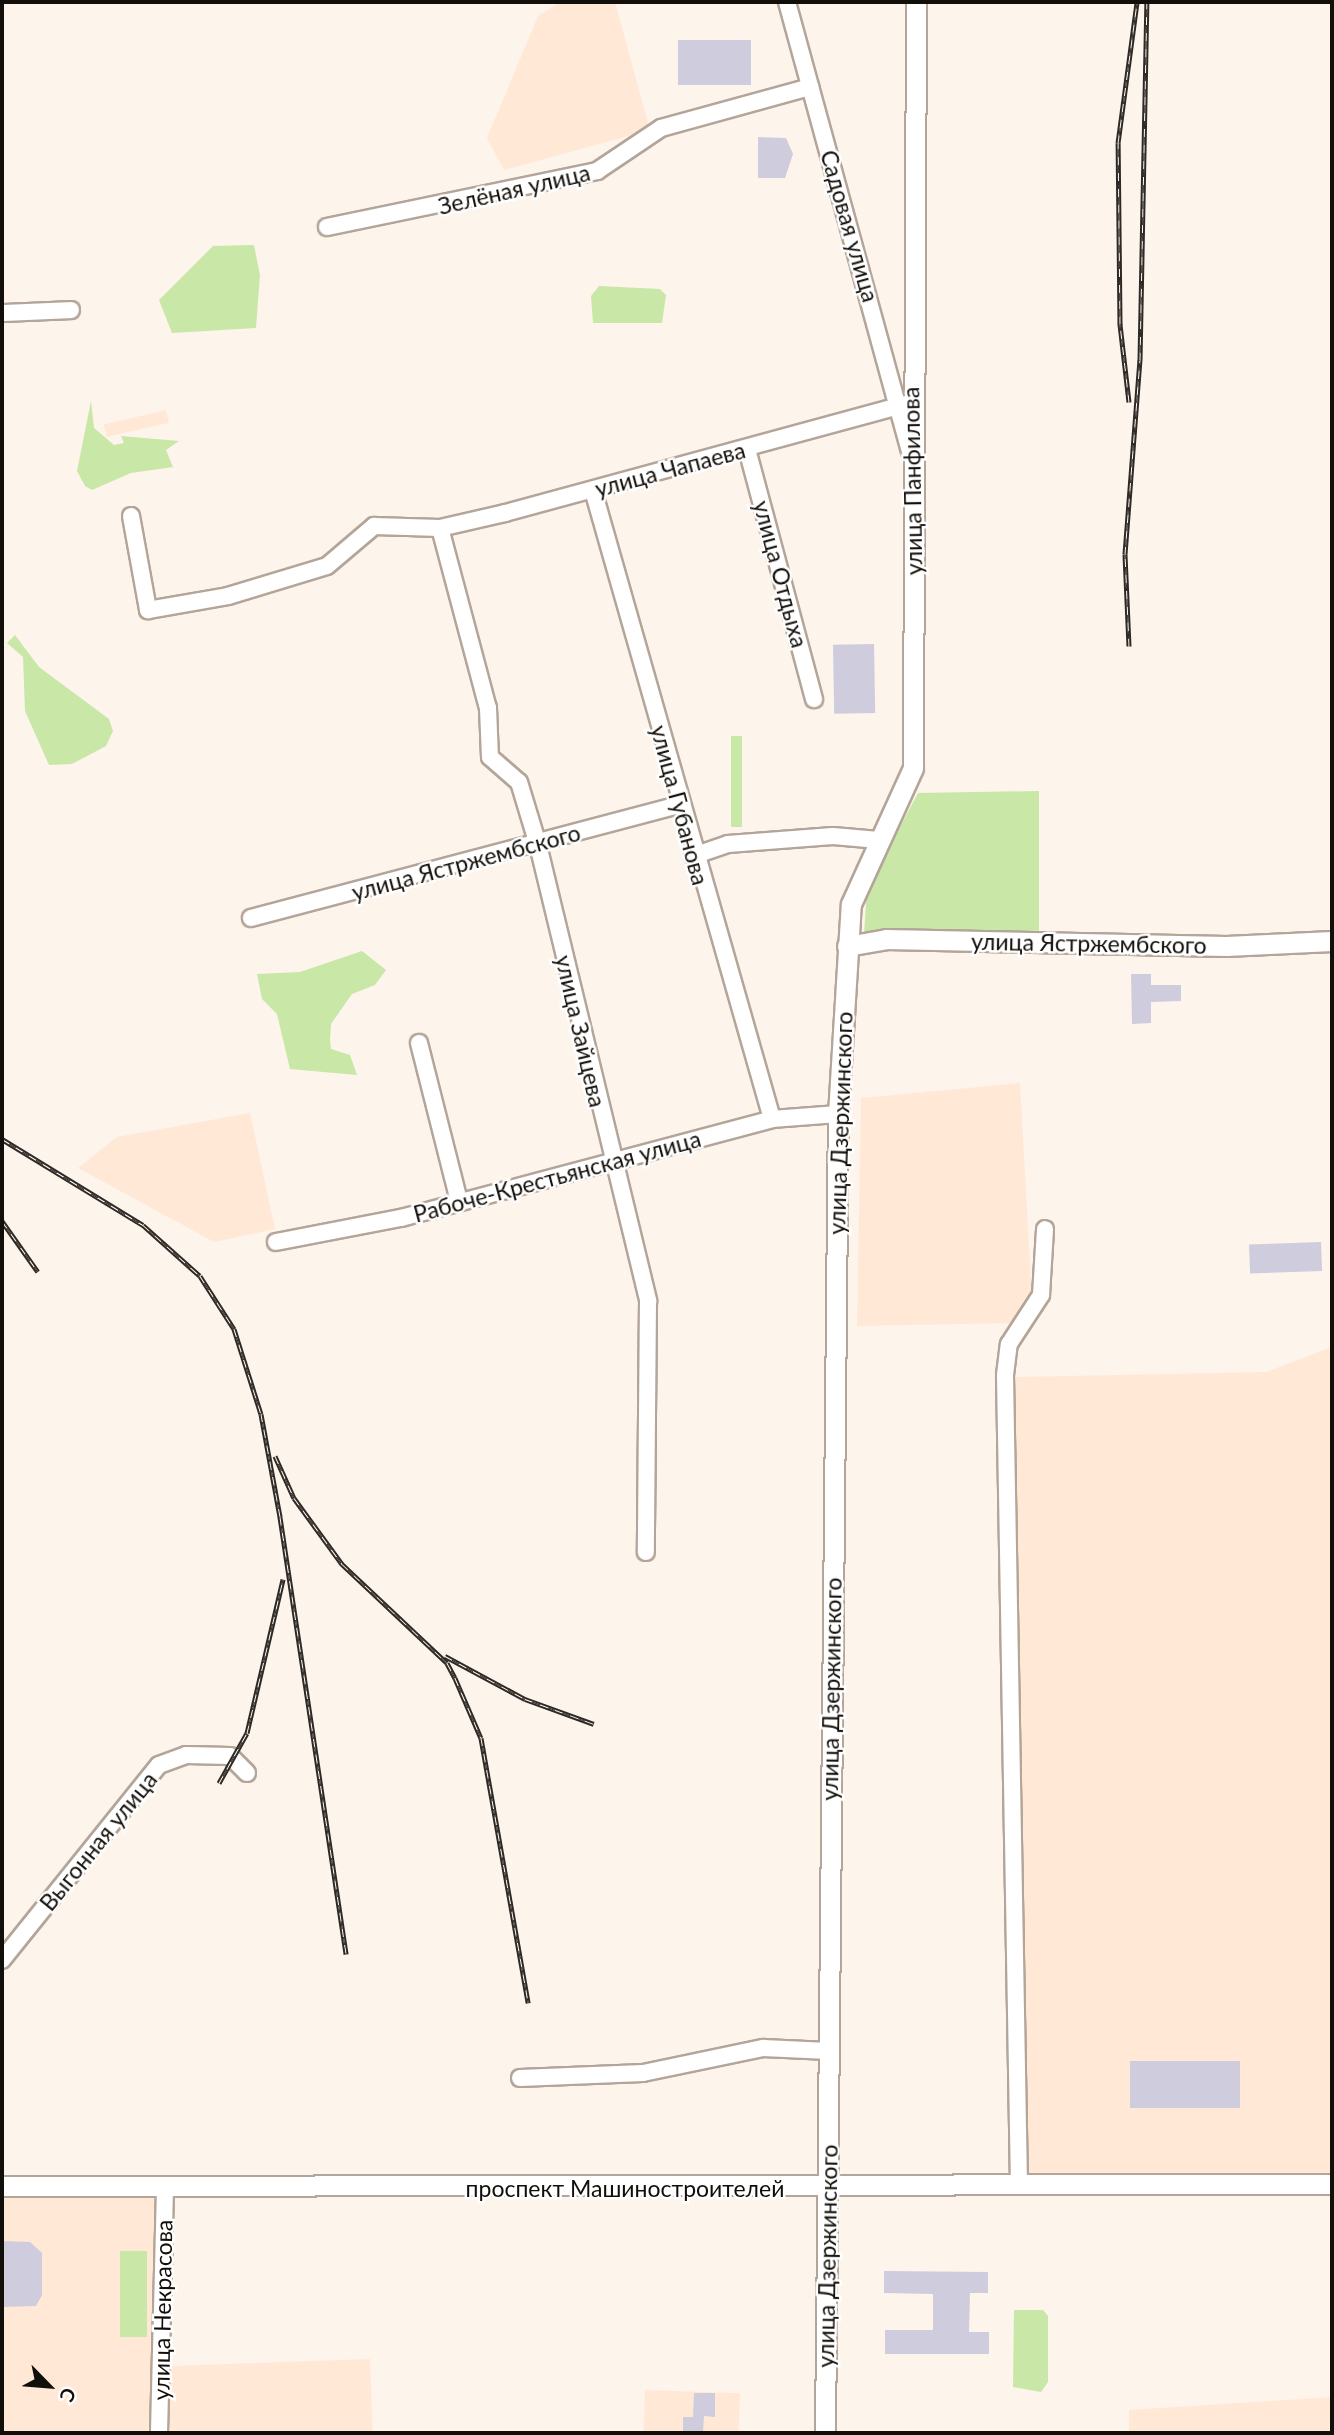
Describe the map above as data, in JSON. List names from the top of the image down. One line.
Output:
{"streets":{"main road":["улица Панфилова","улица Ястржембского","улица Дзержинского","проспект Машиностроителей"],"street":["Зелёная улица","Садовая улица","улица Чапаева","улица Отдыха","улица Губанова","улица Зайцева","Рабоче-Крестьянская улица","Выгонная улица","улица Некрасова"]},"crossings":[["Зелёная улица","Садовая улица"],["Садовая улица","улица Чапаева"],["Садовая улица","улица Панфилова"],["улица Чапаева","улица Панфилова"],["улица Чапаева","улица Отдыха"],["улица Чапаева","улица Губанова"],["улица Чапаева","улица Зайцева"],["улица Панфилова","улица Ястржембского"],["улица Панфилова","улица Дзержинского"],["улица Губанова","улица Ястржембского"],["улица Губанова","Рабоче-Крестьянская улица"],["улица Ястржембского","улица Зайцева"],["улица Ястржембского","улица Дзержинского"],["улица Зайцева","Рабоче-Крестьянская улица"],["улица Дзержинского","Рабоче-Крестьянская улица"],["улица Дзержинского","проспект Машиностроителей"],["проспект Машиностроителей","улица Некрасова"]],"north":"bottom right"}
